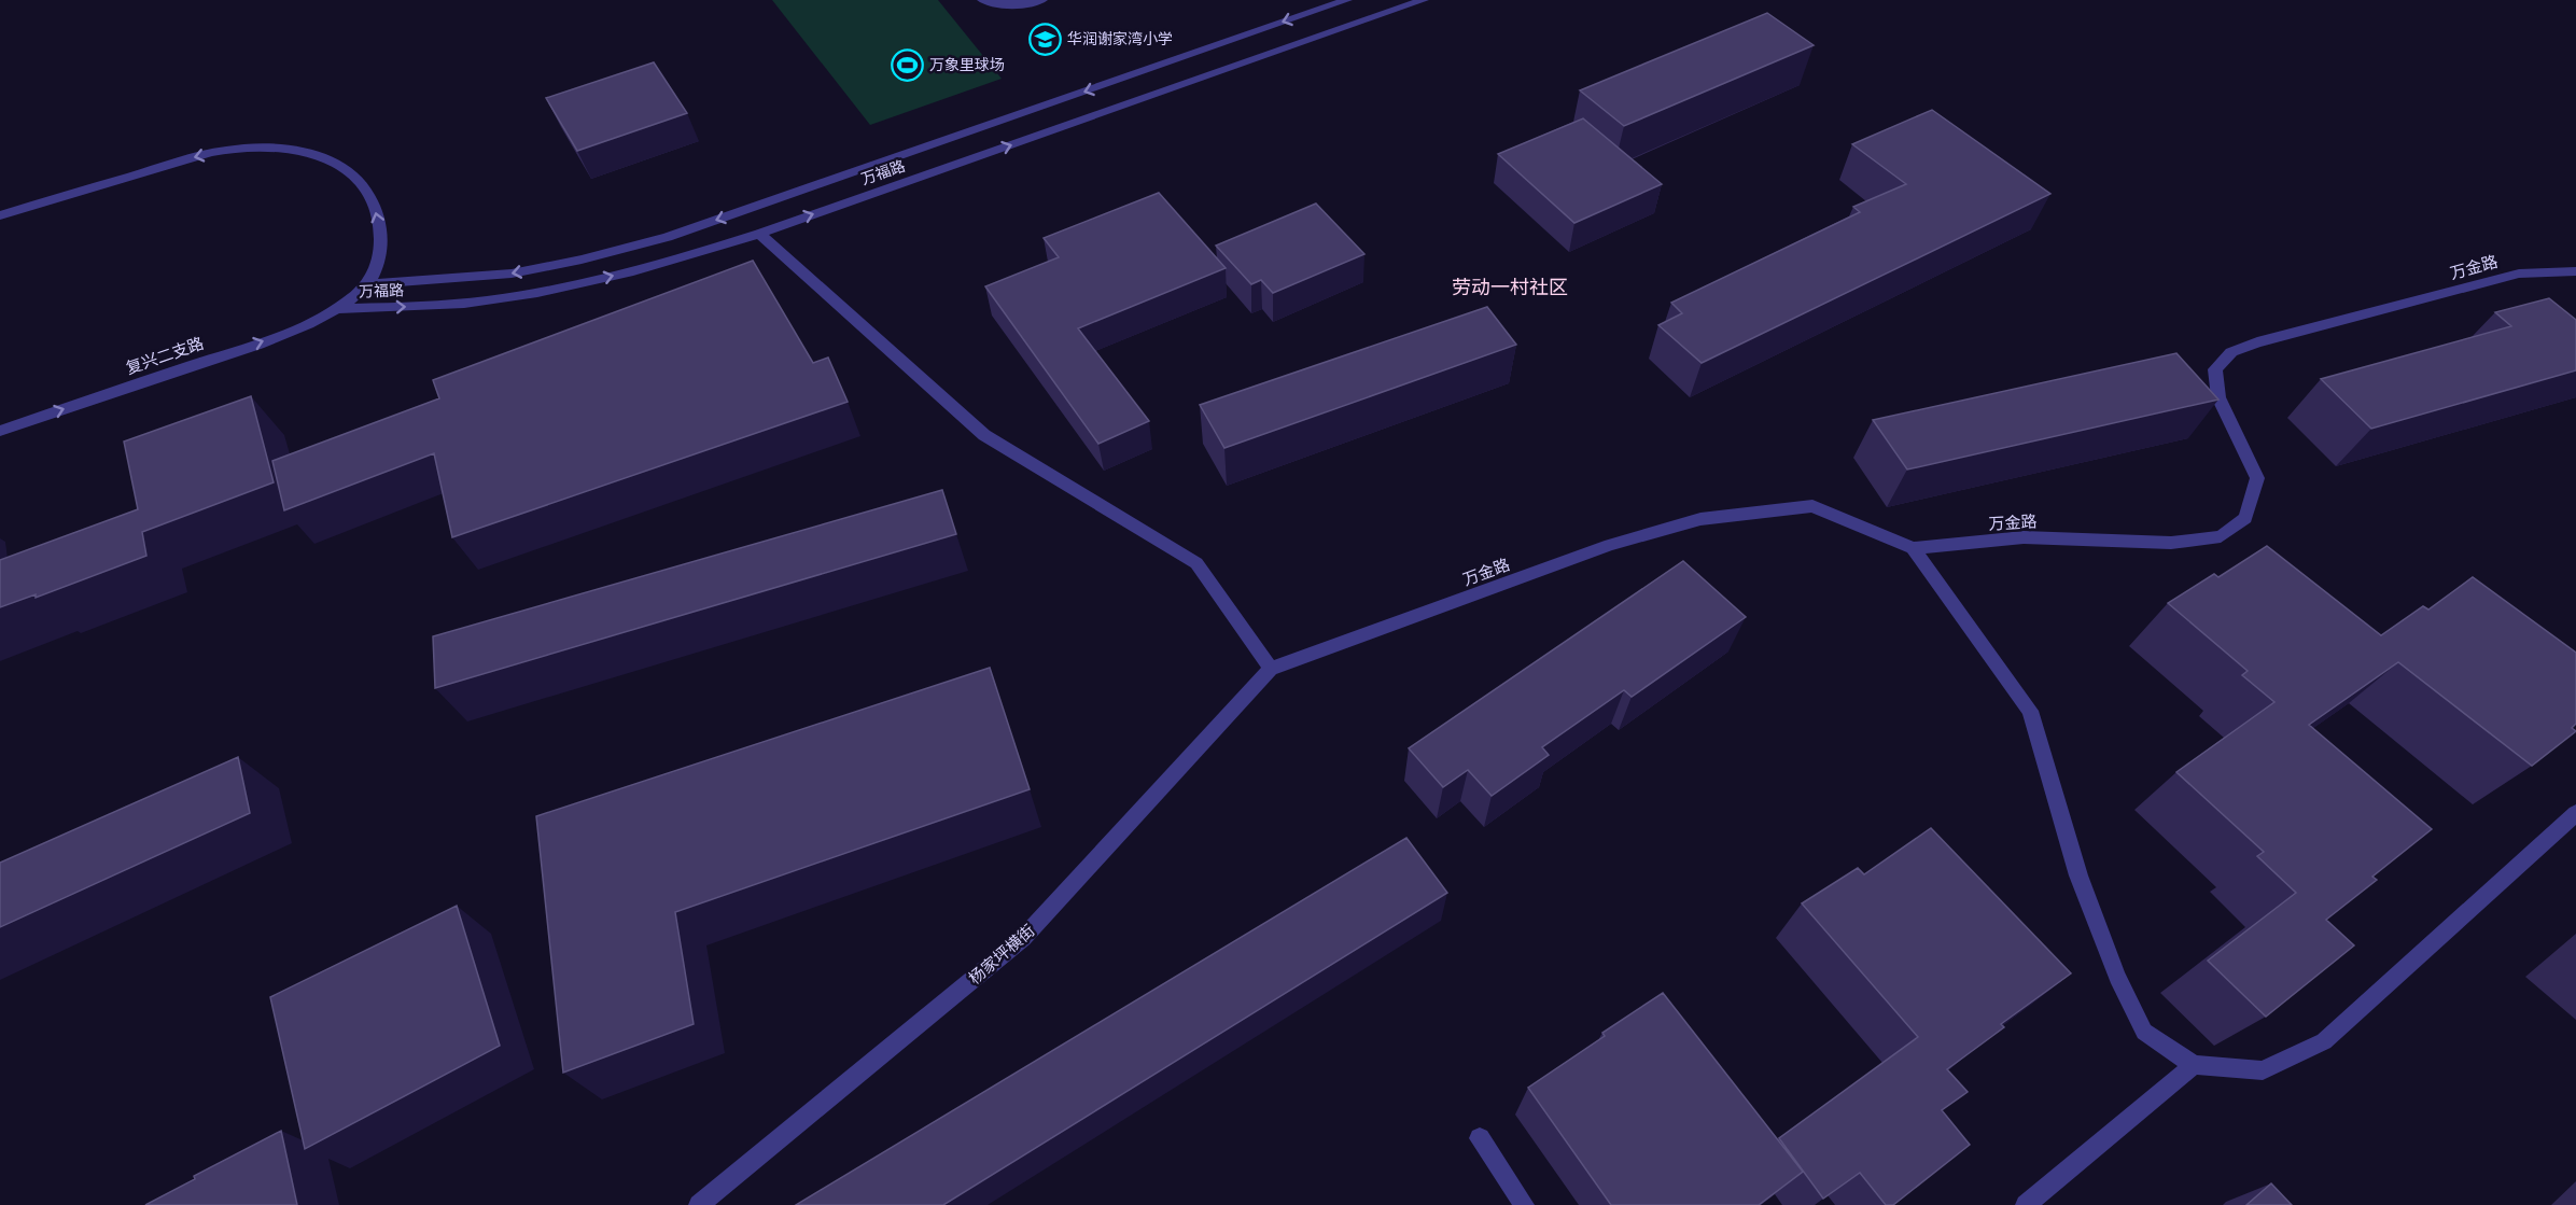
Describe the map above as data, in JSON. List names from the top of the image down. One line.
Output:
{"streets":{"street":["万福路","万金路","复兴二支路","杨家坪横街"]},"crossings":[["万福路","复兴二支路"],["万金路","杨家坪横街"]],"one_way":["复兴二支路"],"districts":["劳动一村社区"],"places":{"school or university":["华润谢家湾小学"],"sports":["万象里球场"]}}
